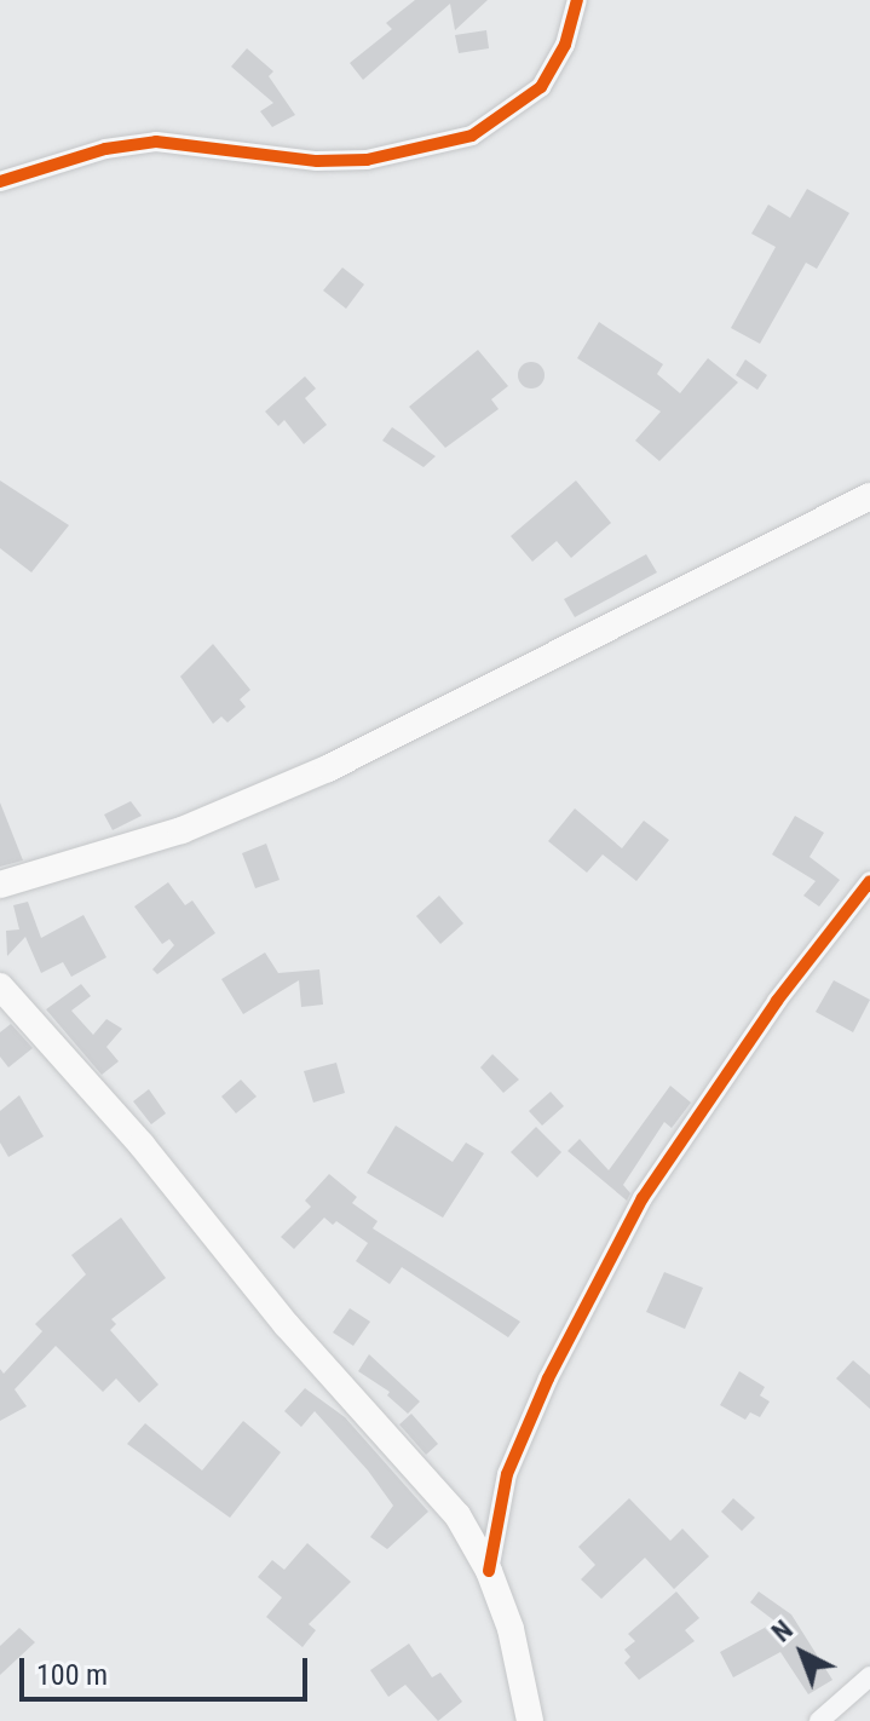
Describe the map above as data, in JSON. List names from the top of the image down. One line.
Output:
{"scale_bar":"100 m","north":"top left"}
